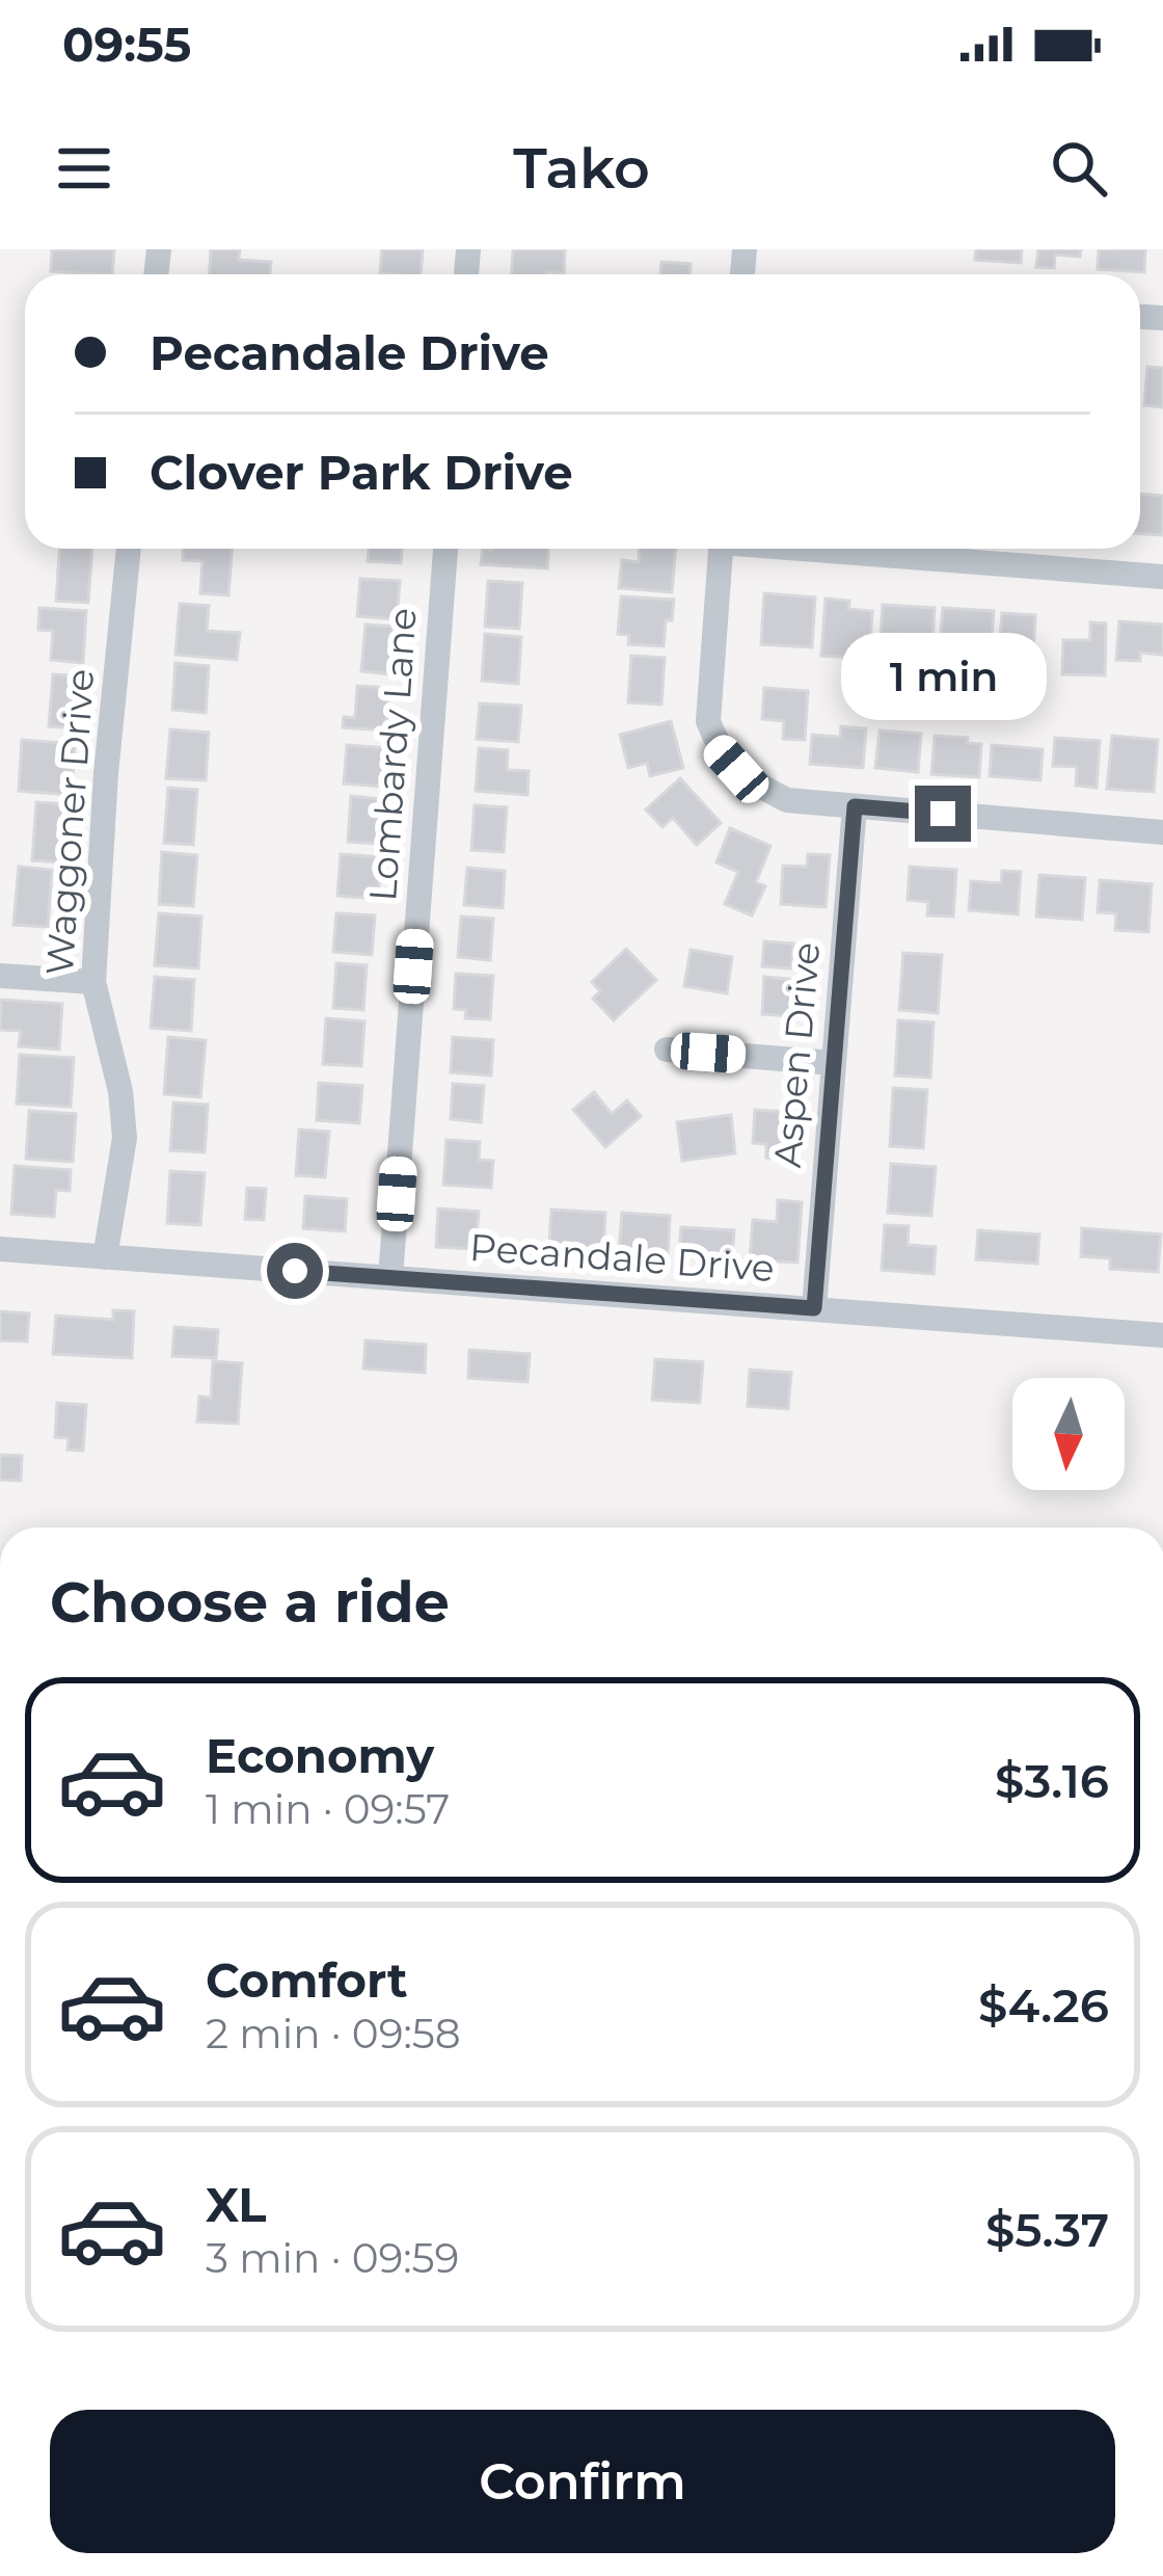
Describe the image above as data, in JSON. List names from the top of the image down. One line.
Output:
{"streets":{"street":["Lombardy Lane","Waggoner Drive","Aspen Drive","Pecandale Drive"]},"crossings":[["Lombardy Lane","Pecandale Drive"],["Waggoner Drive","Pecandale Drive"],["Aspen Drive","Pecandale Drive"]],"north":"bottom","page":{"status":"09:55","header":"Tako","banner":["Pecandale Drive","Clover Park Drive"],"bubble":"1 min","heading":"Choose a ride","list":[{"name":"Economy","note":"1 min · 09:57","value":"$3.16"},{"name":"Comfort","note":"2 min · 09:58","value":"$4.26"},{"name":"XL","note":"3 min · 09:59","value":"$5.37"}],"buttons":"Confirm"}}
